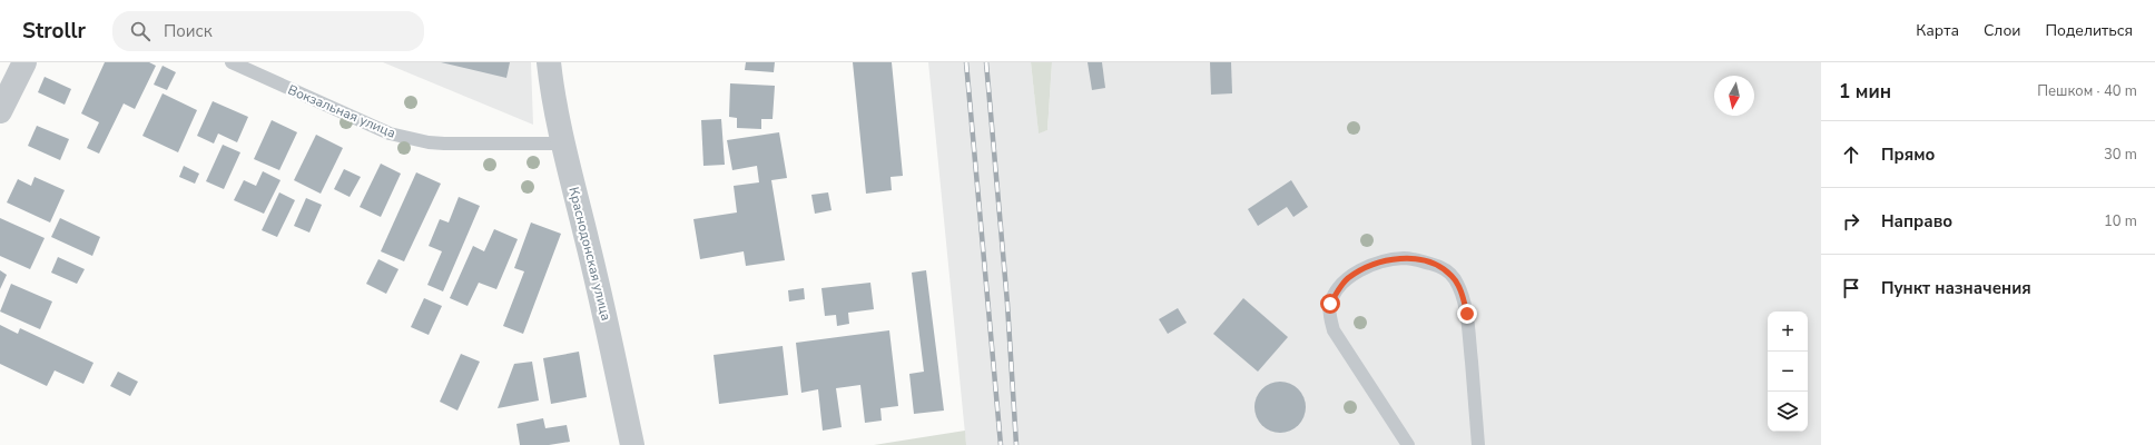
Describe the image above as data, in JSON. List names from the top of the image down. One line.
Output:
{"streets":{"street":["Краснодонская улица"],"lane":["Вокзальная улица"]},"crossings":[["Вокзальная улица","Краснодонская улица"]],"north":"bottom","page":{"header":"Strollr","search":"Поиск","nav":["Карта","Слои","Поделиться"],"heading":["1 мин","Пешком · 40 m"],"list":[["Прямо","30 m"],["Направо","10 m"],"Пункт назначения"],"map_buttons":["+","−"]}}
